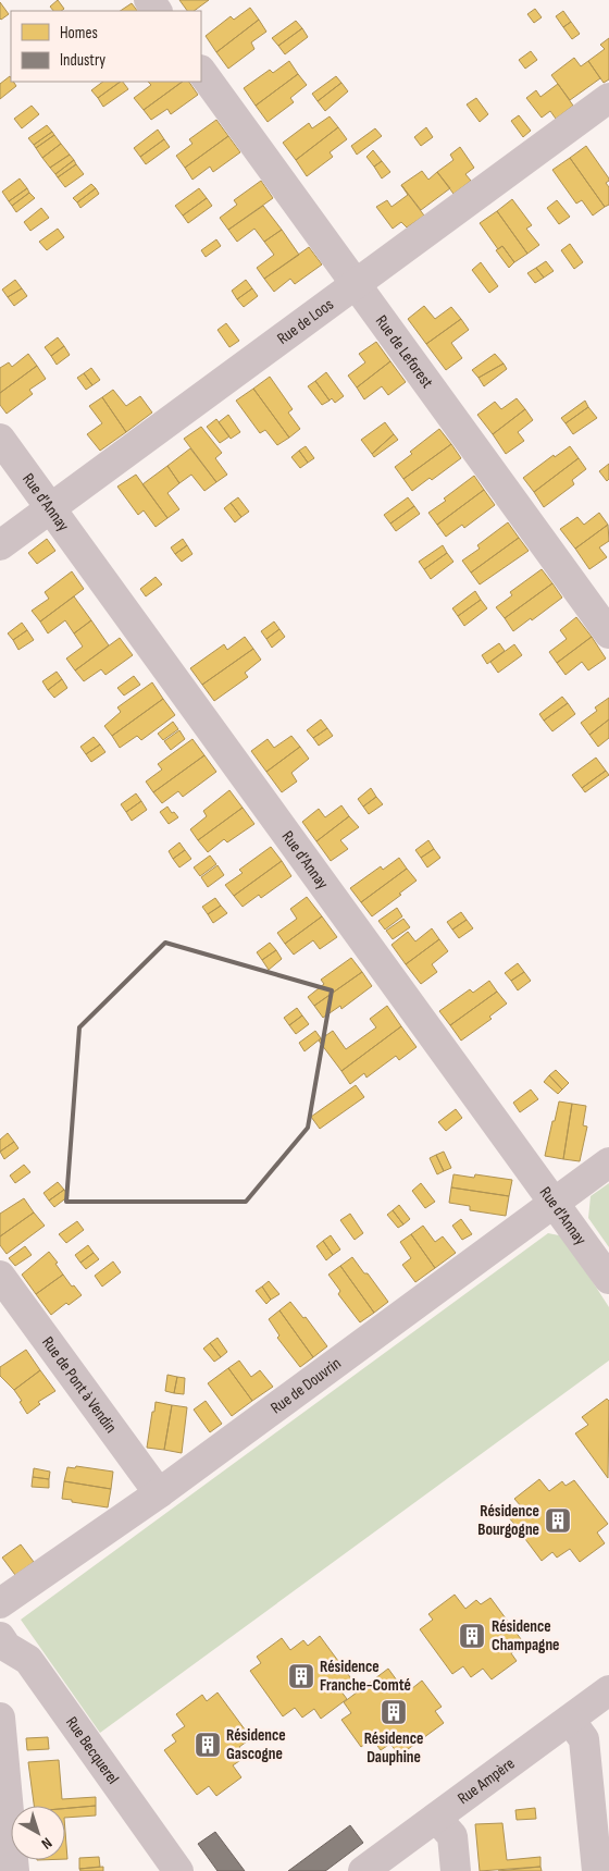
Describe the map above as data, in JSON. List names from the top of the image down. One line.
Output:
{"streets":{"street":["Rue de Loos","Rue de Leforest","Rue d'Annay","Rue de Pont à Vendin","Rue de Douvrin","Rue Becquerel","Rue Ampère"]},"crossings":[["Rue de Loos","Rue de Leforest"],["Rue de Loos","Rue d'Annay"],["Rue d'Annay","Rue de Douvrin"],["Rue de Pont à Vendin","Rue de Douvrin"]],"places":{"building":["Résidence Bourgogne","Résidence Champagne","Résidence Franche-Comté","Résidence Dauphine","Résidence Gascogne"]},"legend":["Homes","Industry"],"north":"bottom right"}
